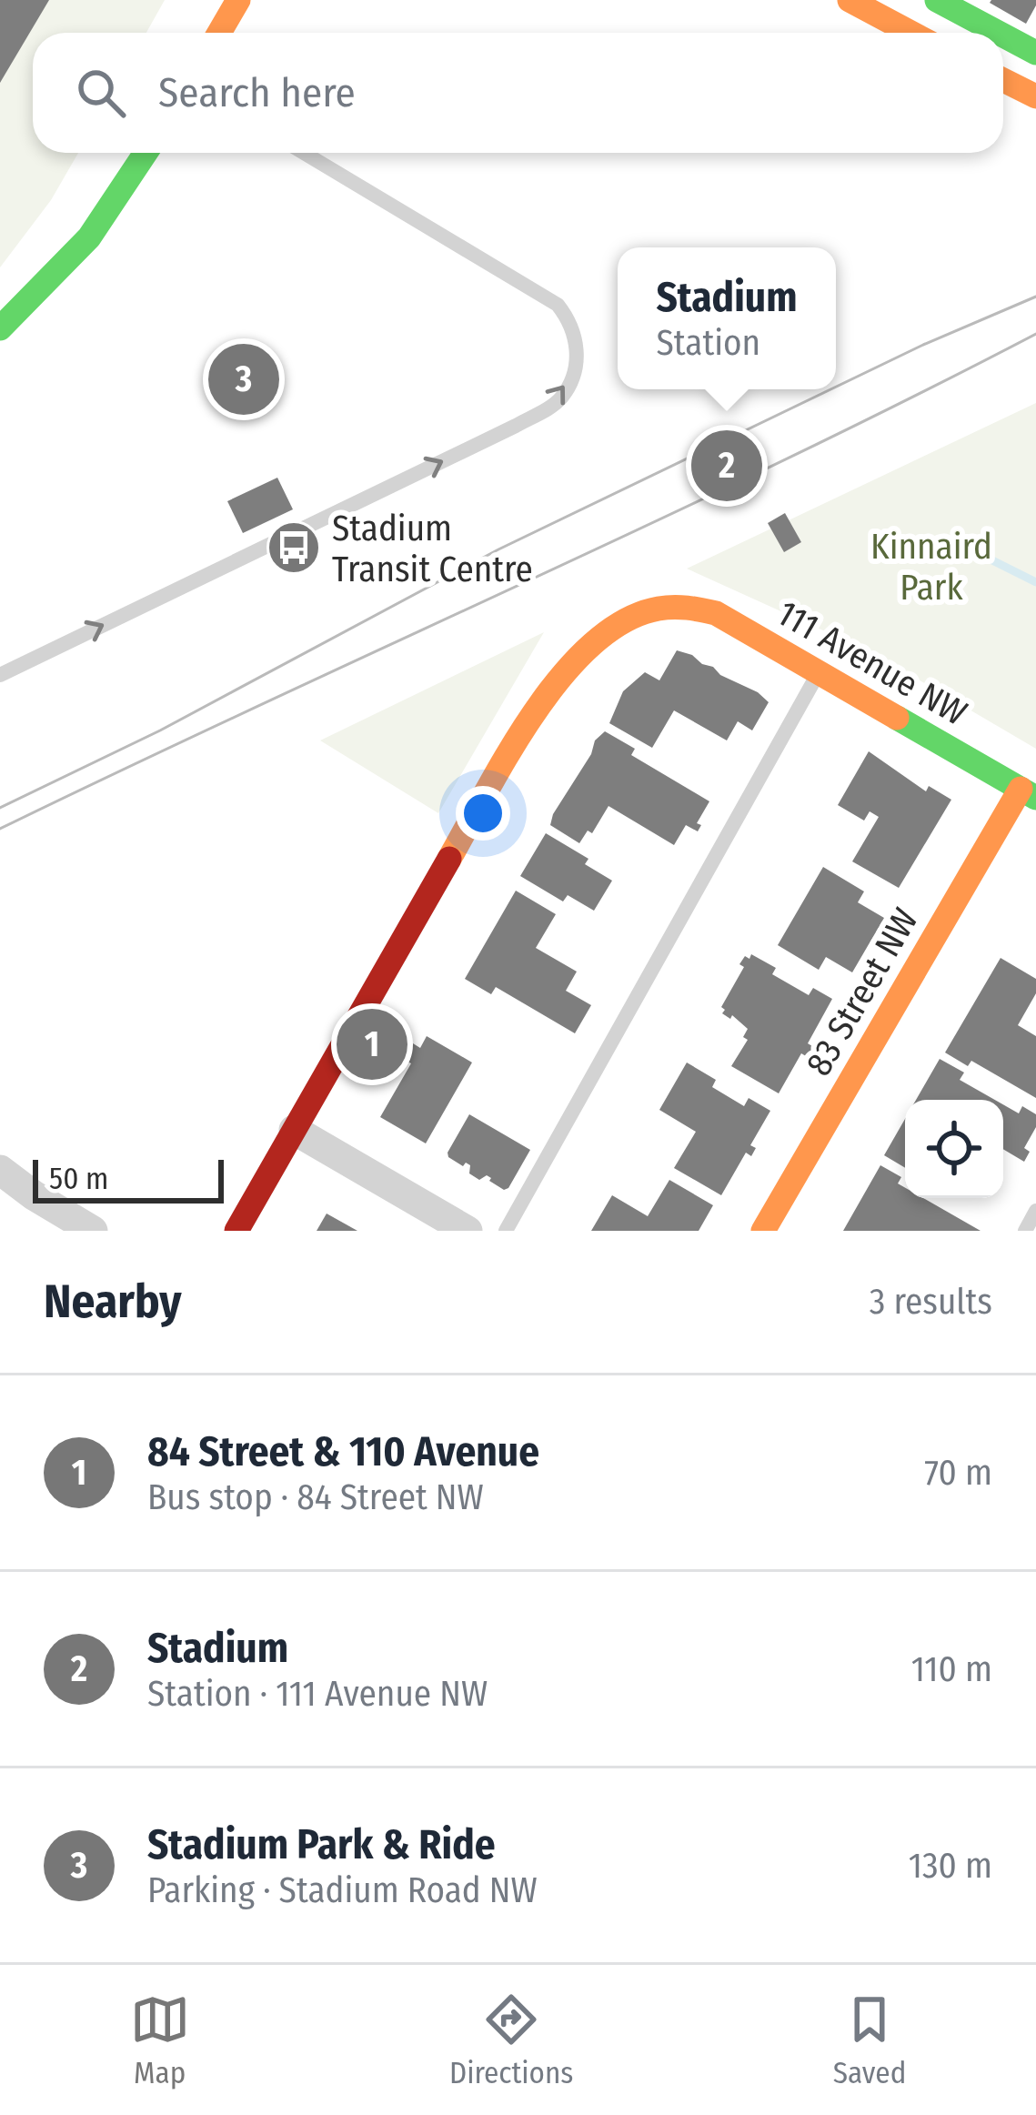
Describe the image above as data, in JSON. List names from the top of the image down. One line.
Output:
{"streets":{"street":["111 Avenue NW","83 Street NW"]},"crossings":[["111 Avenue NW","83 Street NW"]],"parks":["Kinnaird Park"],"places":{"bus stop":["Stadium Transit Centre"]},"scale_bar":"50 m","page":{"search":"Search here","popup":["Stadium","Station"],"pins":["3","2","1"],"scale":"50 m","heading":["Nearby","3 results"],"list":[{"mark":"1","name":"84 Street & 110 Avenue","note":"Bus stop · 84 Street NW","value":"70 m"},{"mark":"2","name":"Stadium","note":"Station · 111 Avenue NW","value":"110 m"},{"mark":"3","name":"Stadium Park & Ride","note":"Parking · Stadium Road NW","value":"130 m"}],"nav":["Map","Directions","Saved"]}}
